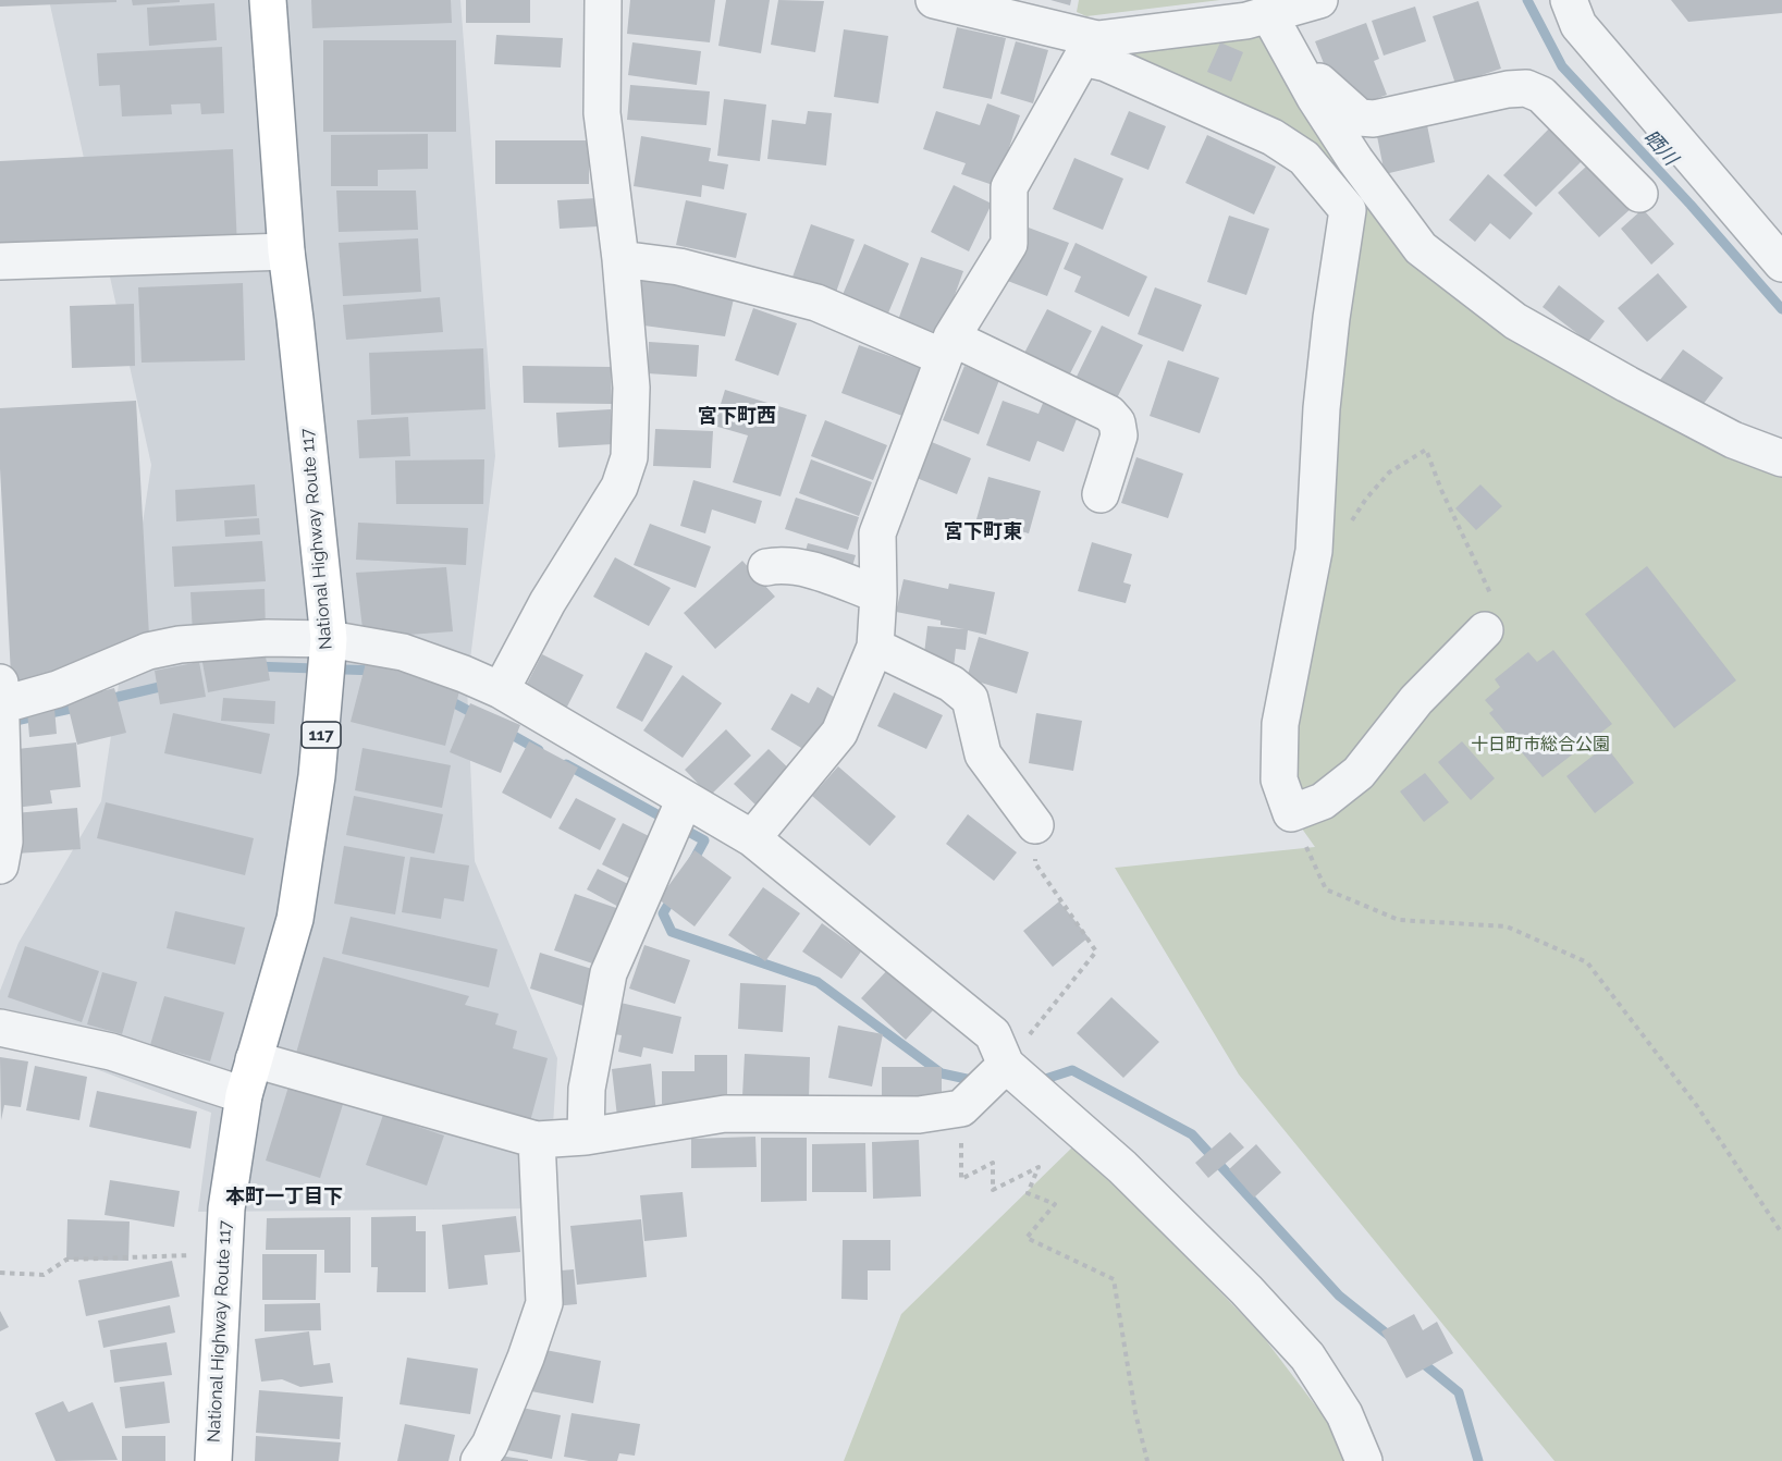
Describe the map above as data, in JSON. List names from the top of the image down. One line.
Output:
{"streets":{"highway":["National Highway Route 117","117"]},"districts":["宮下町西","宮下町東","本町一丁目下"],"water":["晒川"],"parks":["十日町市総合公園"]}
